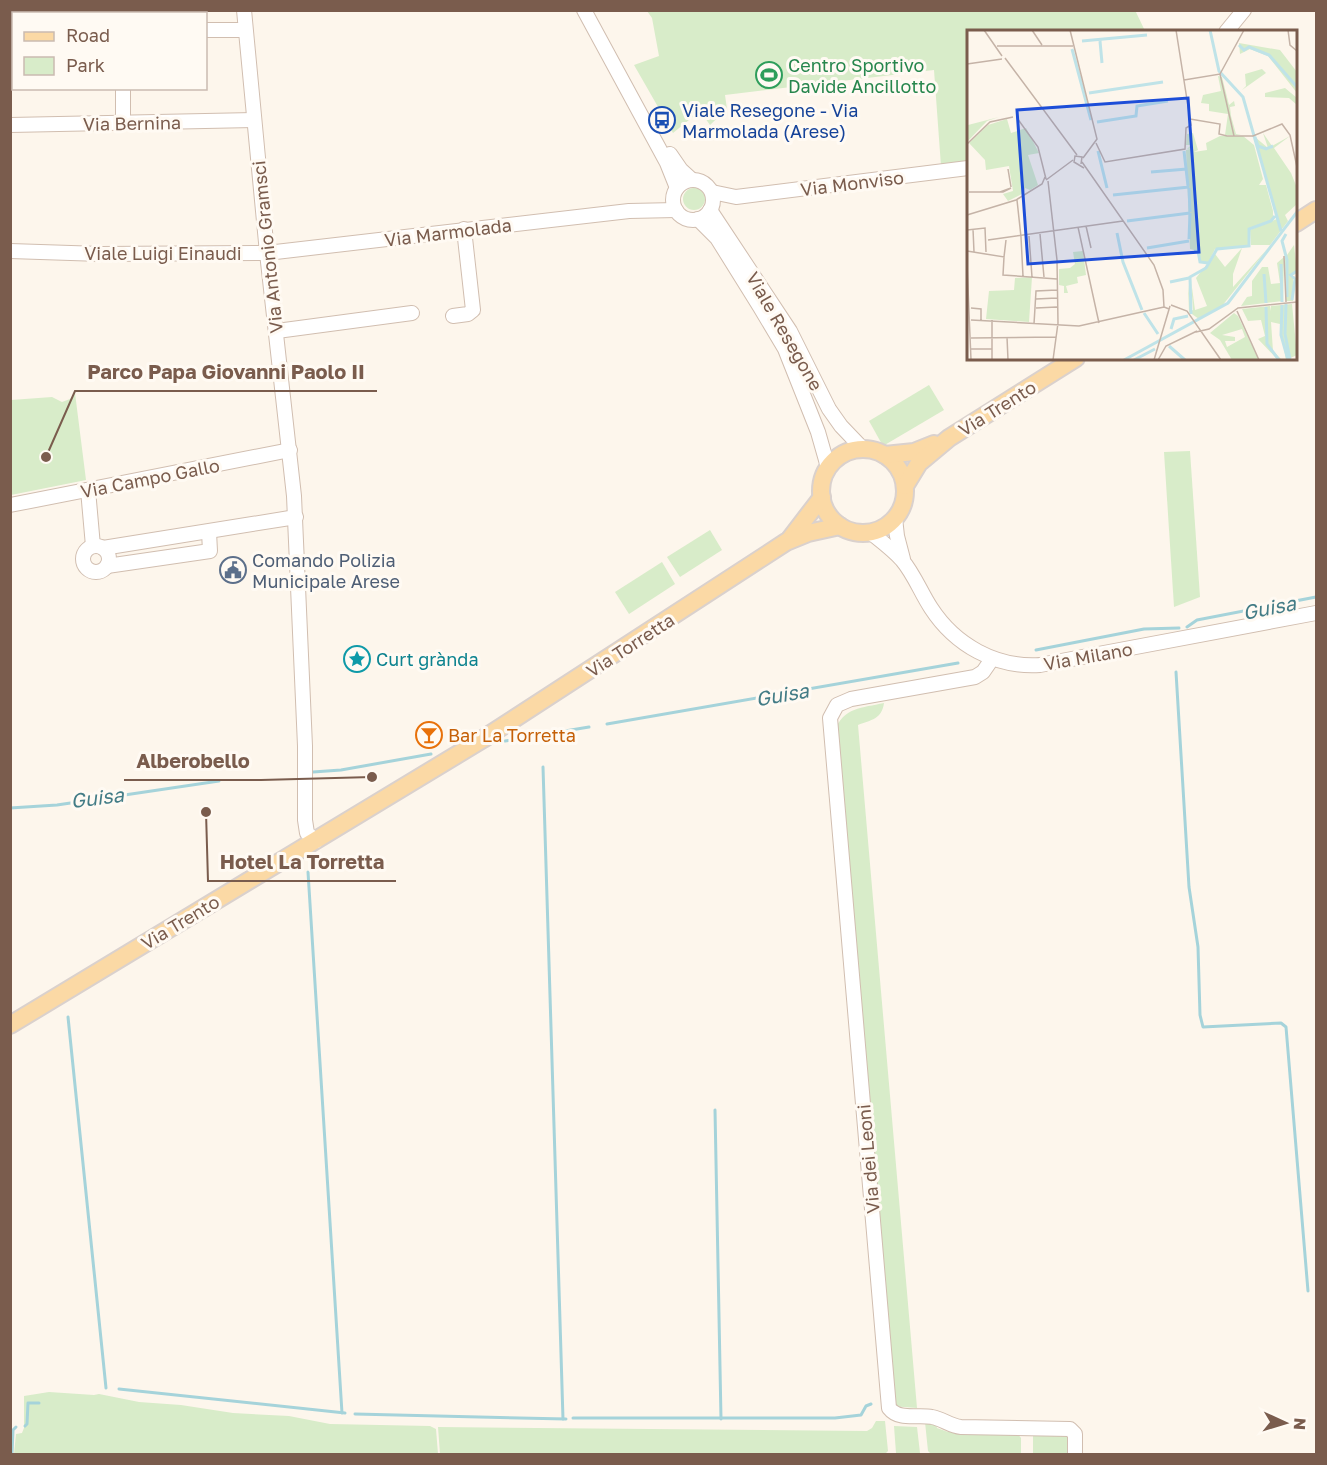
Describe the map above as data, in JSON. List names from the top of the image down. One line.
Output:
{"streets":{"main road":["Via Trento","Via Torretta"],"street":["Via Bernina","Via Monviso","Via Marmolada","Via Antonio Gramsci","Viale Luigi Einaudi","Viale Resegone","Via Campo Gallo","Via Milano","Via dei Leoni"]},"crossings":[["Via Bernina","Via Antonio Gramsci"],["Via Monviso","Via Marmolada"],["Via Monviso","Viale Resegone"],["Via Marmolada","Via Antonio Gramsci"],["Via Marmolada","Viale Luigi Einaudi"],["Via Marmolada","Viale Resegone"],["Via Antonio Gramsci","Viale Luigi Einaudi"],["Via Antonio Gramsci","Via Trento"],["Via Antonio Gramsci","Via Campo Gallo"],["Viale Resegone","Via Torretta"],["Via Trento","Via Torretta"],["Via Milano","Via dei Leoni"]],"water":["Guisa"],"places":{"sports":["Centro Sportivo Davide Ancillotto"],"bus stop":["Viale Resegone - Via Marmolada (Arese)"],"other":["Parco Papa Giovanni Paolo II","Alberobello","Hotel La Torretta"],"public building":["Comando Polizia Municipale Arese"],"place":["Curt grànda"],"bar":["Bar La Torretta"]},"legend":["Road","Park"],"north":"right"}
